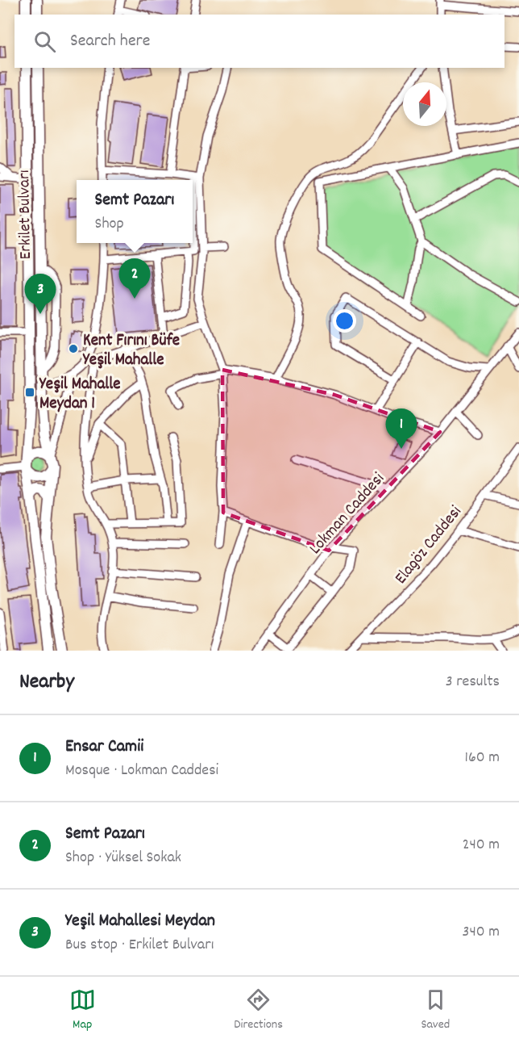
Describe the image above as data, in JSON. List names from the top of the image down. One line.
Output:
{"streets":{"main road":["Erkilet Bulvarı"],"street":["Lokman Caddesi","Elagöz Caddesi"]},"places":{"other":["Kent Fırını Büfe Yeşil Mahalle"],"transit":["Yeşil Mahalle Meydan 1"]},"north":"top","page":{"search":"Search here","popup":["Semt Pazarı","Shop"],"pins":["2","3","1"],"heading":["Nearby","3 results"],"list":[{"mark":"1","name":"Ensar Camii","note":"Mosque · Lokman Caddesi","value":"160 m"},{"mark":"2","name":"Semt Pazarı","note":"Shop · Yüksel Sokak","value":"240 m"},{"mark":"3","name":"Yeşil Mahallesi Meydan","note":"Bus stop · Erkilet Bulvarı","value":"340 m"}],"nav":["Map","Directions","Saved"]}}
